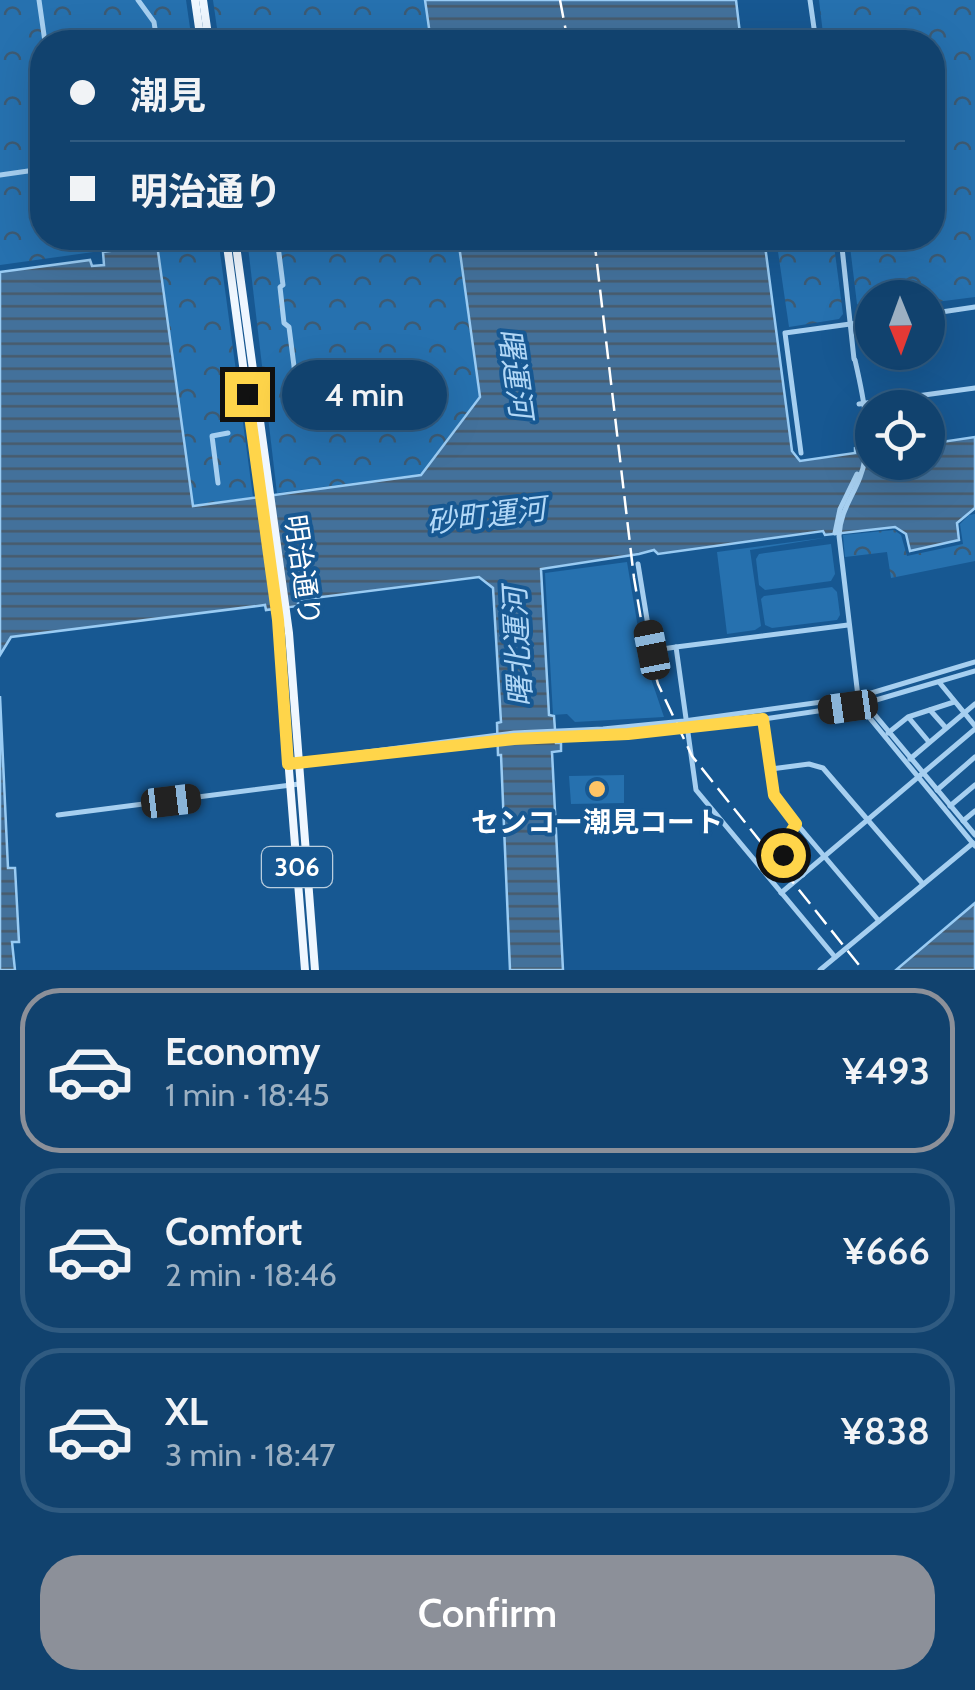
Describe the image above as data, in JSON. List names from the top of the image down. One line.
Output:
{"streets":{"main road":["明治通り","306"]},"water":["曙運河","砂町運河","曙北運河"],"places":["センコー潮見コート"],"north":"bottom","page":{"banner":["潮見","明治通り"],"bubble":"4 min","list":[{"name":"Economy","note":"1 min · 18:45","value":"¥493"},{"name":"Comfort","note":"2 min · 18:46","value":"¥666"},{"name":"XL","note":"3 min · 18:47","value":"¥838"}],"buttons":"Confirm"}}
